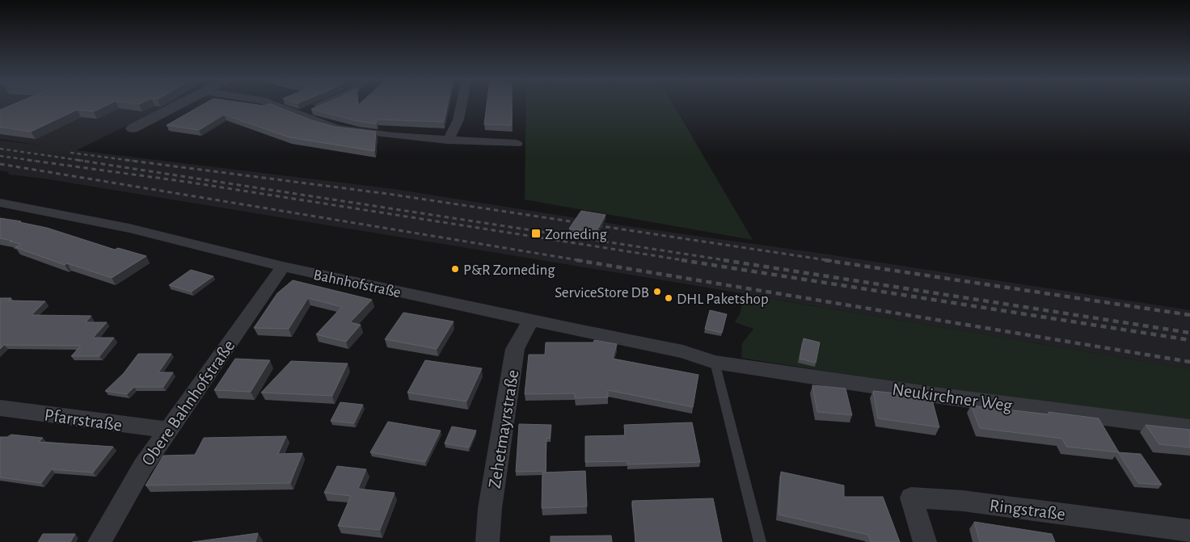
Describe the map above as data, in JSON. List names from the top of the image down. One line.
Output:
{"streets":{"street":["Bahnhofstraße","Neukirchner Weg","Obere Bahnhofstraße","Pfarrstraße","Zehetmayrstraße","Ringstraße"]},"crossings":[["Bahnhofstraße","Neukirchner Weg"],["Bahnhofstraße","Obere Bahnhofstraße"],["Bahnhofstraße","Zehetmayrstraße"],["Obere Bahnhofstraße","Pfarrstraße"]],"places":{"transit":["Zorneding"],"other":["P&R Zorneding","ServiceStore DB","DHL Paketshop"]}}
